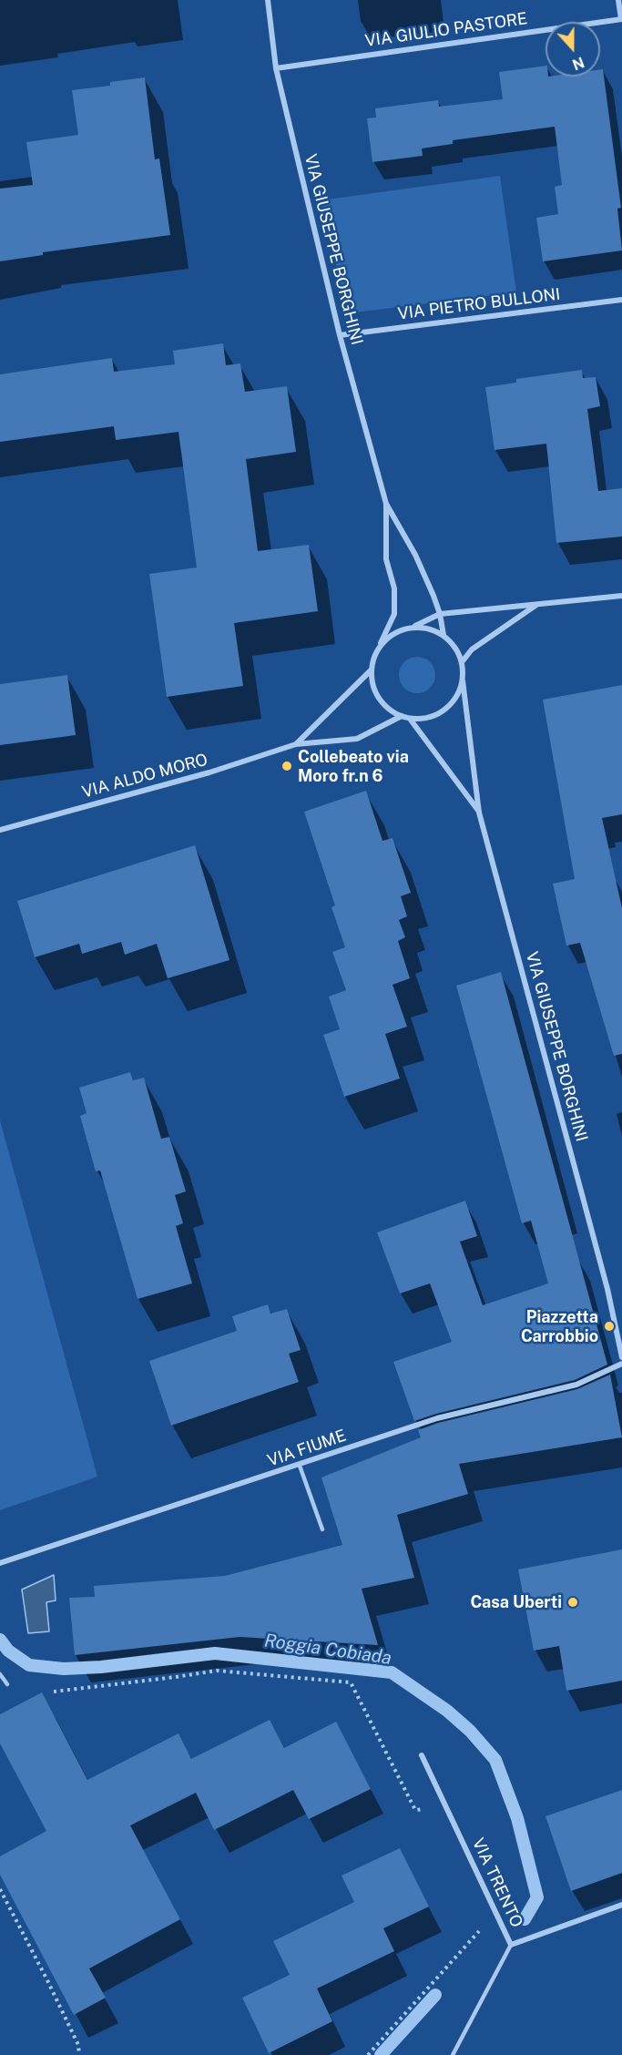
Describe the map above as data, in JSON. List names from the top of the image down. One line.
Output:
{"streets":{"street":["VIA GIULIO PASTORE","VIA GIUSEPPE BORGHINI","VIA PIETRO BULLONI","VIA ALDO MORO","VIA FIUME","VIA TRENTO"]},"crossings":[["VIA GIULIO PASTORE","VIA GIUSEPPE BORGHINI"],["VIA GIUSEPPE BORGHINI","VIA PIETRO BULLONI"],["VIA GIUSEPPE BORGHINI","VIA ALDO MORO"]],"water":["Roggia Cobiada"],"places":["Collebeato via Moro fr.n 6","Piazzetta Carrobbio","Casa Uberti"],"north":"bottom"}
